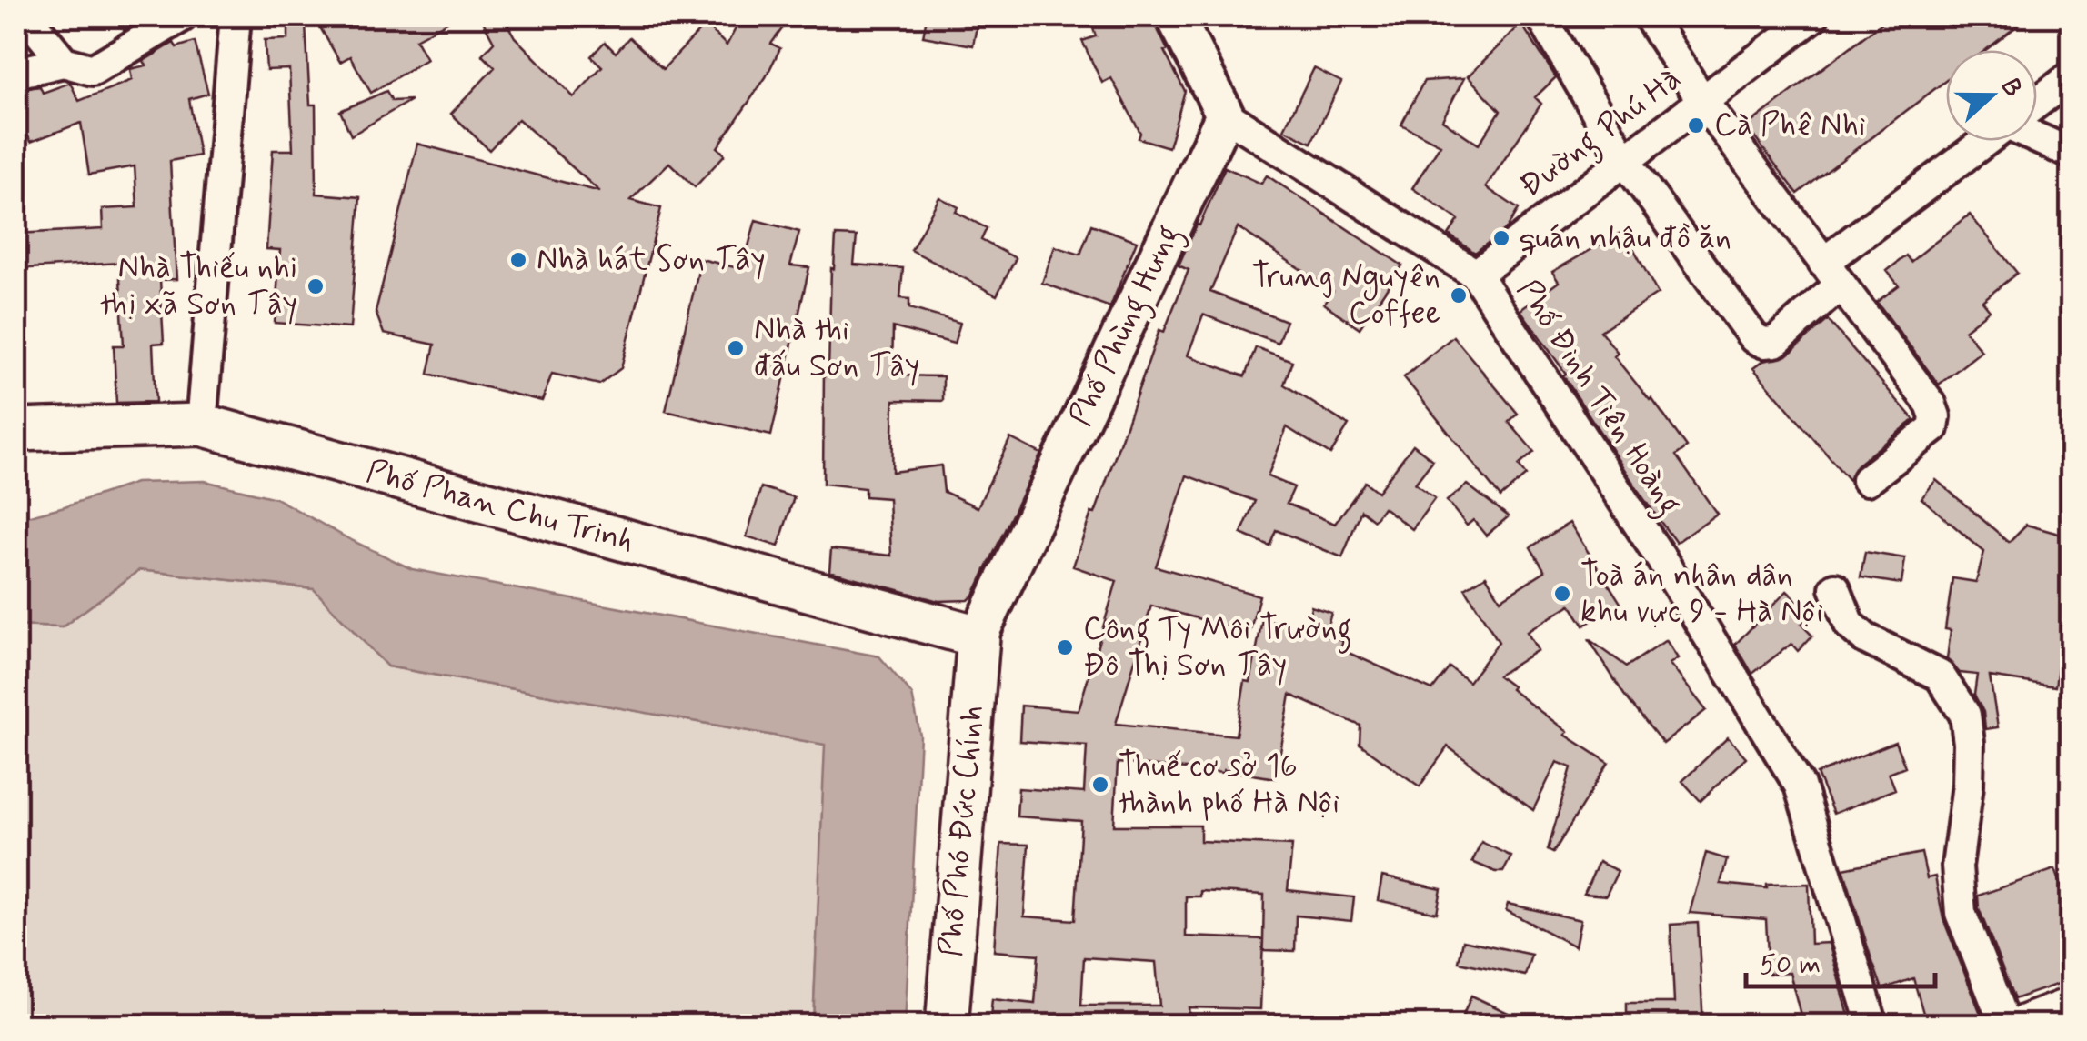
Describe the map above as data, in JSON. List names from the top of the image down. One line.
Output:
{"streets":{"main road":["Phố Phan Chu Trinh","Phố Phó Đức Chính"],"street":["Đường Phú Hà","Phố Phùng Hưng","Phố Đinh Tiên Hoàng"]},"crossings":[["Đường Phú Hà","Phố Đinh Tiên Hoàng"],["Phố Phùng Hưng","Phố Đinh Tiên Hoàng"],["Phố Phùng Hưng","Phố Phan Chu Trinh"],["Phố Phùng Hưng","Phố Phó Đức Chính"],["Phố Phan Chu Trinh","Phố Phó Đức Chính"]],"places":["Cà Phê Nhi","quán nhậu đồ ăn","Nhà hát Sơn Tây","Nhà Thiếu nhi thị xã Sơn Tây","Trung Nguyên Coffee","Nhà thi đấu Sơn Tây","Toà án nhân dân khu vực 9 - Hà Nội","Công Ty Môi Trường Đô Thị Sơn Tây","Thuế cơ sở 16 thành phố Hà Nội"],"scale_bar":"50 m","north":"right"}
